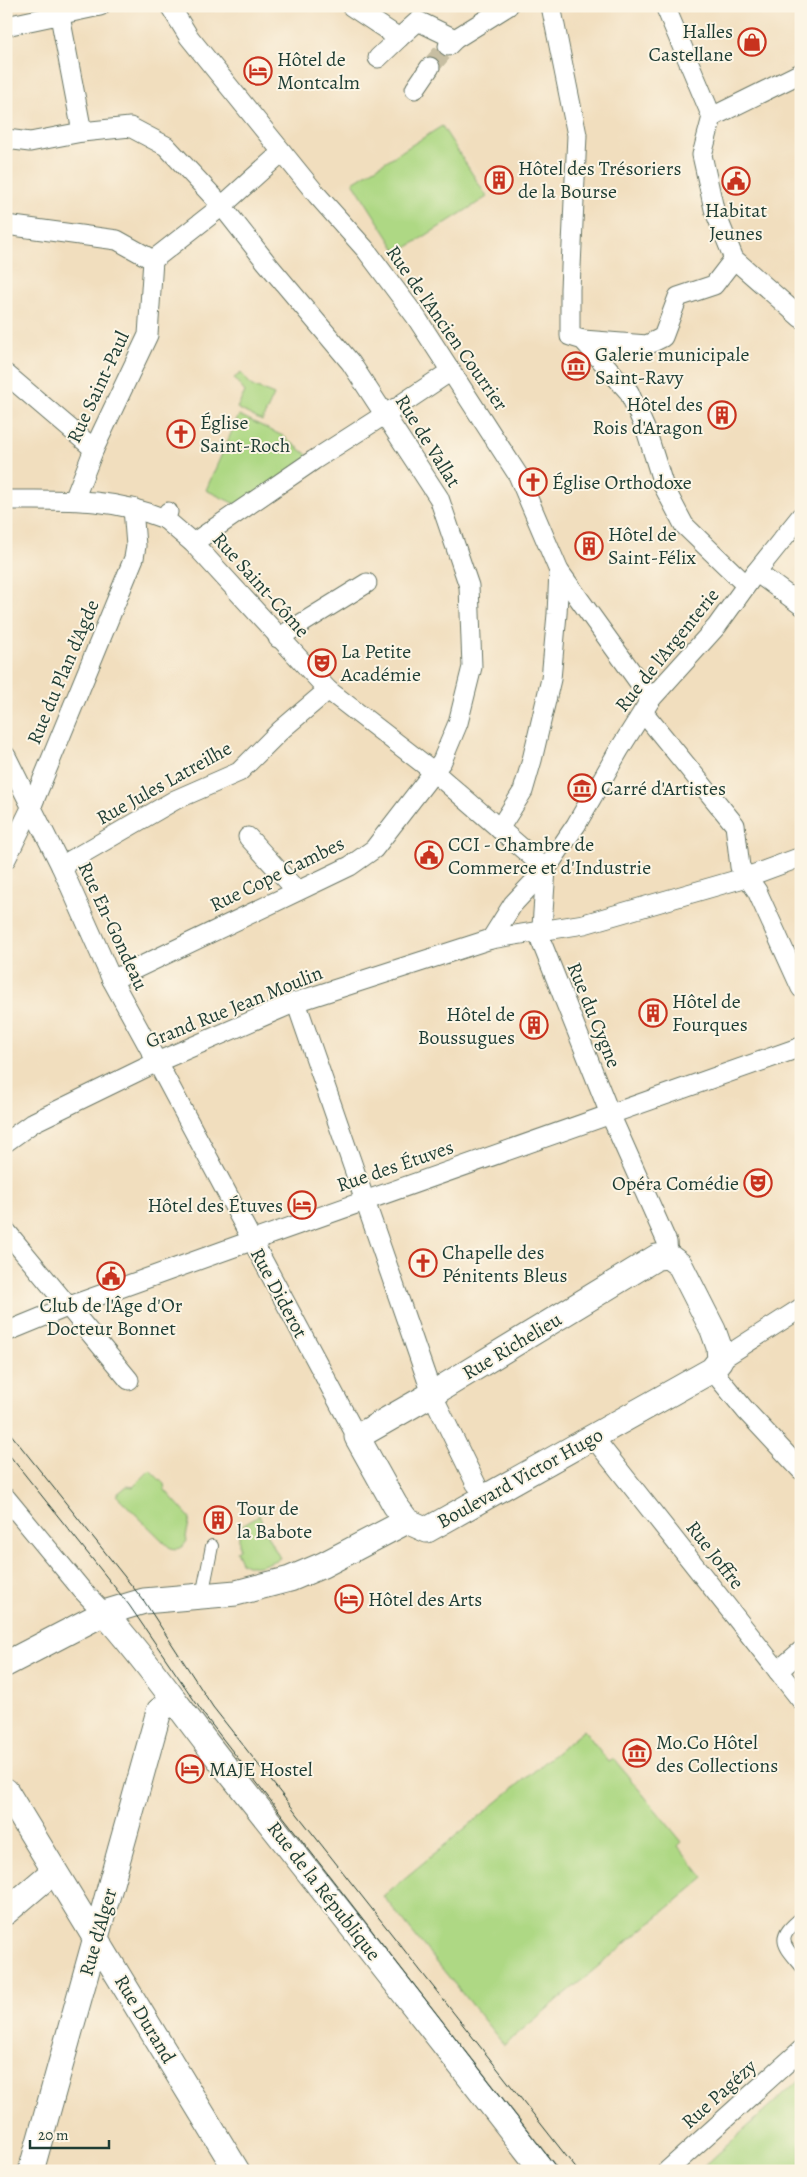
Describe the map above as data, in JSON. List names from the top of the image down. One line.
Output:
{"streets":{"street":["Rue de l'Ancien Courrier","Rue Saint-Paul","Rue de Vallat","Rue Saint-Côme","Rue de l'Argenterie","Rue du Plan d'Agde","Rue Jules Latreilhe","Rue Cope Cambes","Rue En-Gondeau","Grand Rue Jean Moulin","Rue du Cygne","Rue des Étuves","Rue Diderot","Rue Richelieu","Boulevard Victor Hugo","Rue Joffre","Rue de la République","Rue d'Alger","Rue Durand","Rue Pagézy"]},"crossings":[["Rue de l'Ancien Courrier","Rue de l'Argenterie"],["Rue de l'Ancien Courrier","Grand Rue Jean Moulin"],["Rue de Vallat","Rue Saint-Côme"],["Rue de Vallat","Rue Cope Cambes"],["Rue Saint-Côme","Rue de l'Argenterie"],["Rue Saint-Côme","Rue du Plan d'Agde"],["Rue Saint-Côme","Rue Jules Latreilhe"],["Rue Saint-Côme","Rue Cope Cambes"],["Rue Saint-Côme","Rue du Cygne"],["Rue de l'Argenterie","Rue du Cygne"],["Rue du Plan d'Agde","Rue En-Gondeau"],["Rue Jules Latreilhe","Rue En-Gondeau"],["Rue Cope Cambes","Rue En-Gondeau"],["Rue En-Gondeau","Grand Rue Jean Moulin"],["Rue En-Gondeau","Rue Diderot"],["Grand Rue Jean Moulin","Rue du Cygne"],["Grand Rue Jean Moulin","Rue Diderot"],["Rue du Cygne","Rue des Étuves"],["Rue du Cygne","Rue Richelieu"],["Rue des Étuves","Rue Diderot"],["Rue Diderot","Rue Richelieu"],["Rue Diderot","Boulevard Victor Hugo"],["Boulevard Victor Hugo","Rue Joffre"],["Boulevard Victor Hugo","Rue de la République"],["Rue de la République","Rue d'Alger"],["Rue d'Alger","Rue Durand"]],"places":{"shop":["Halles Castellane"],"hotel":["Hôtel de Montcalm","Hôtel des Étuves","Hôtel des Arts","MAJE Hostel"],"building":["Hôtel des Trésoriers de la Bourse","Hôtel des Rois d'Aragon","Hôtel de Saint-Félix","Hôtel de Fourques","Hôtel de Boussugues","Tour de la Babote"],"public building":["Habitat Jeunes","CCI - Chambre de Commerce et d'Industrie","Club de l'Âge d'Or Docteur Bonnet"],"museum":["Galerie municipale Saint-Ravy","Carré d'Artistes","Mo.Co Hôtel des Collections"],"church":["Église Saint-Roch","Église Orthodoxe","Chapelle des Pénitents Bleus"],"theatre":["La Petite Académie","Opéra Comédie"]},"scale_bar":"20 m"}
